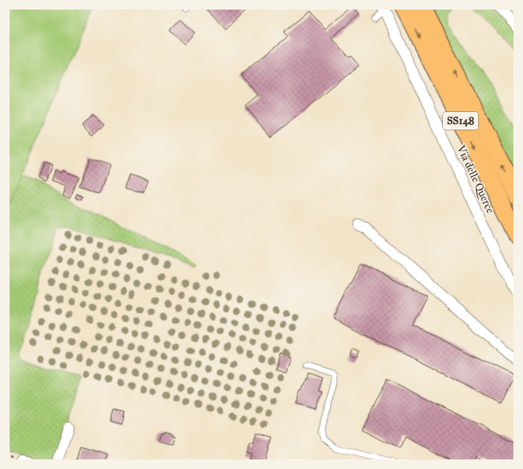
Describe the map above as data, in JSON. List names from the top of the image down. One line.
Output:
{"streets":{"highway":["SS148"],"street":["Via delle Querce"]}}
